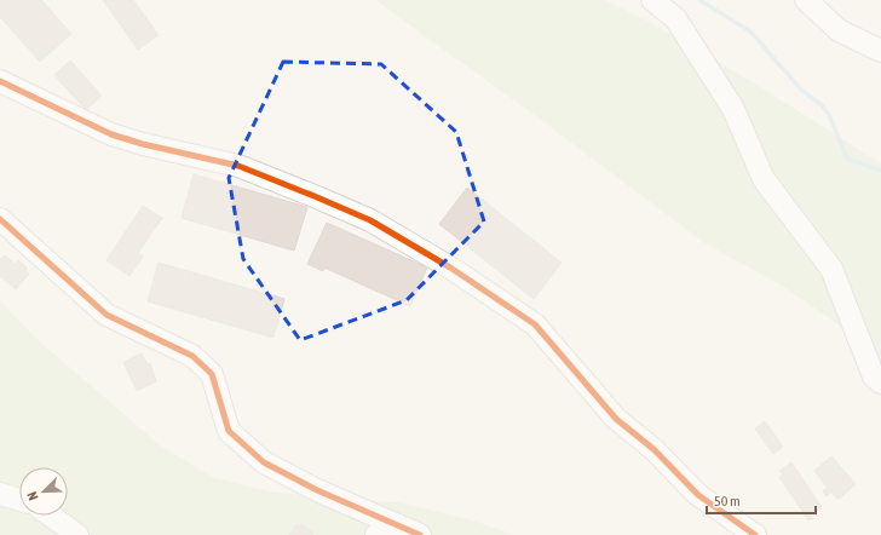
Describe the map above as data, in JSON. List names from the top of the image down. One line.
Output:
{"scale_bar":"50 m","north":"bottom left"}
